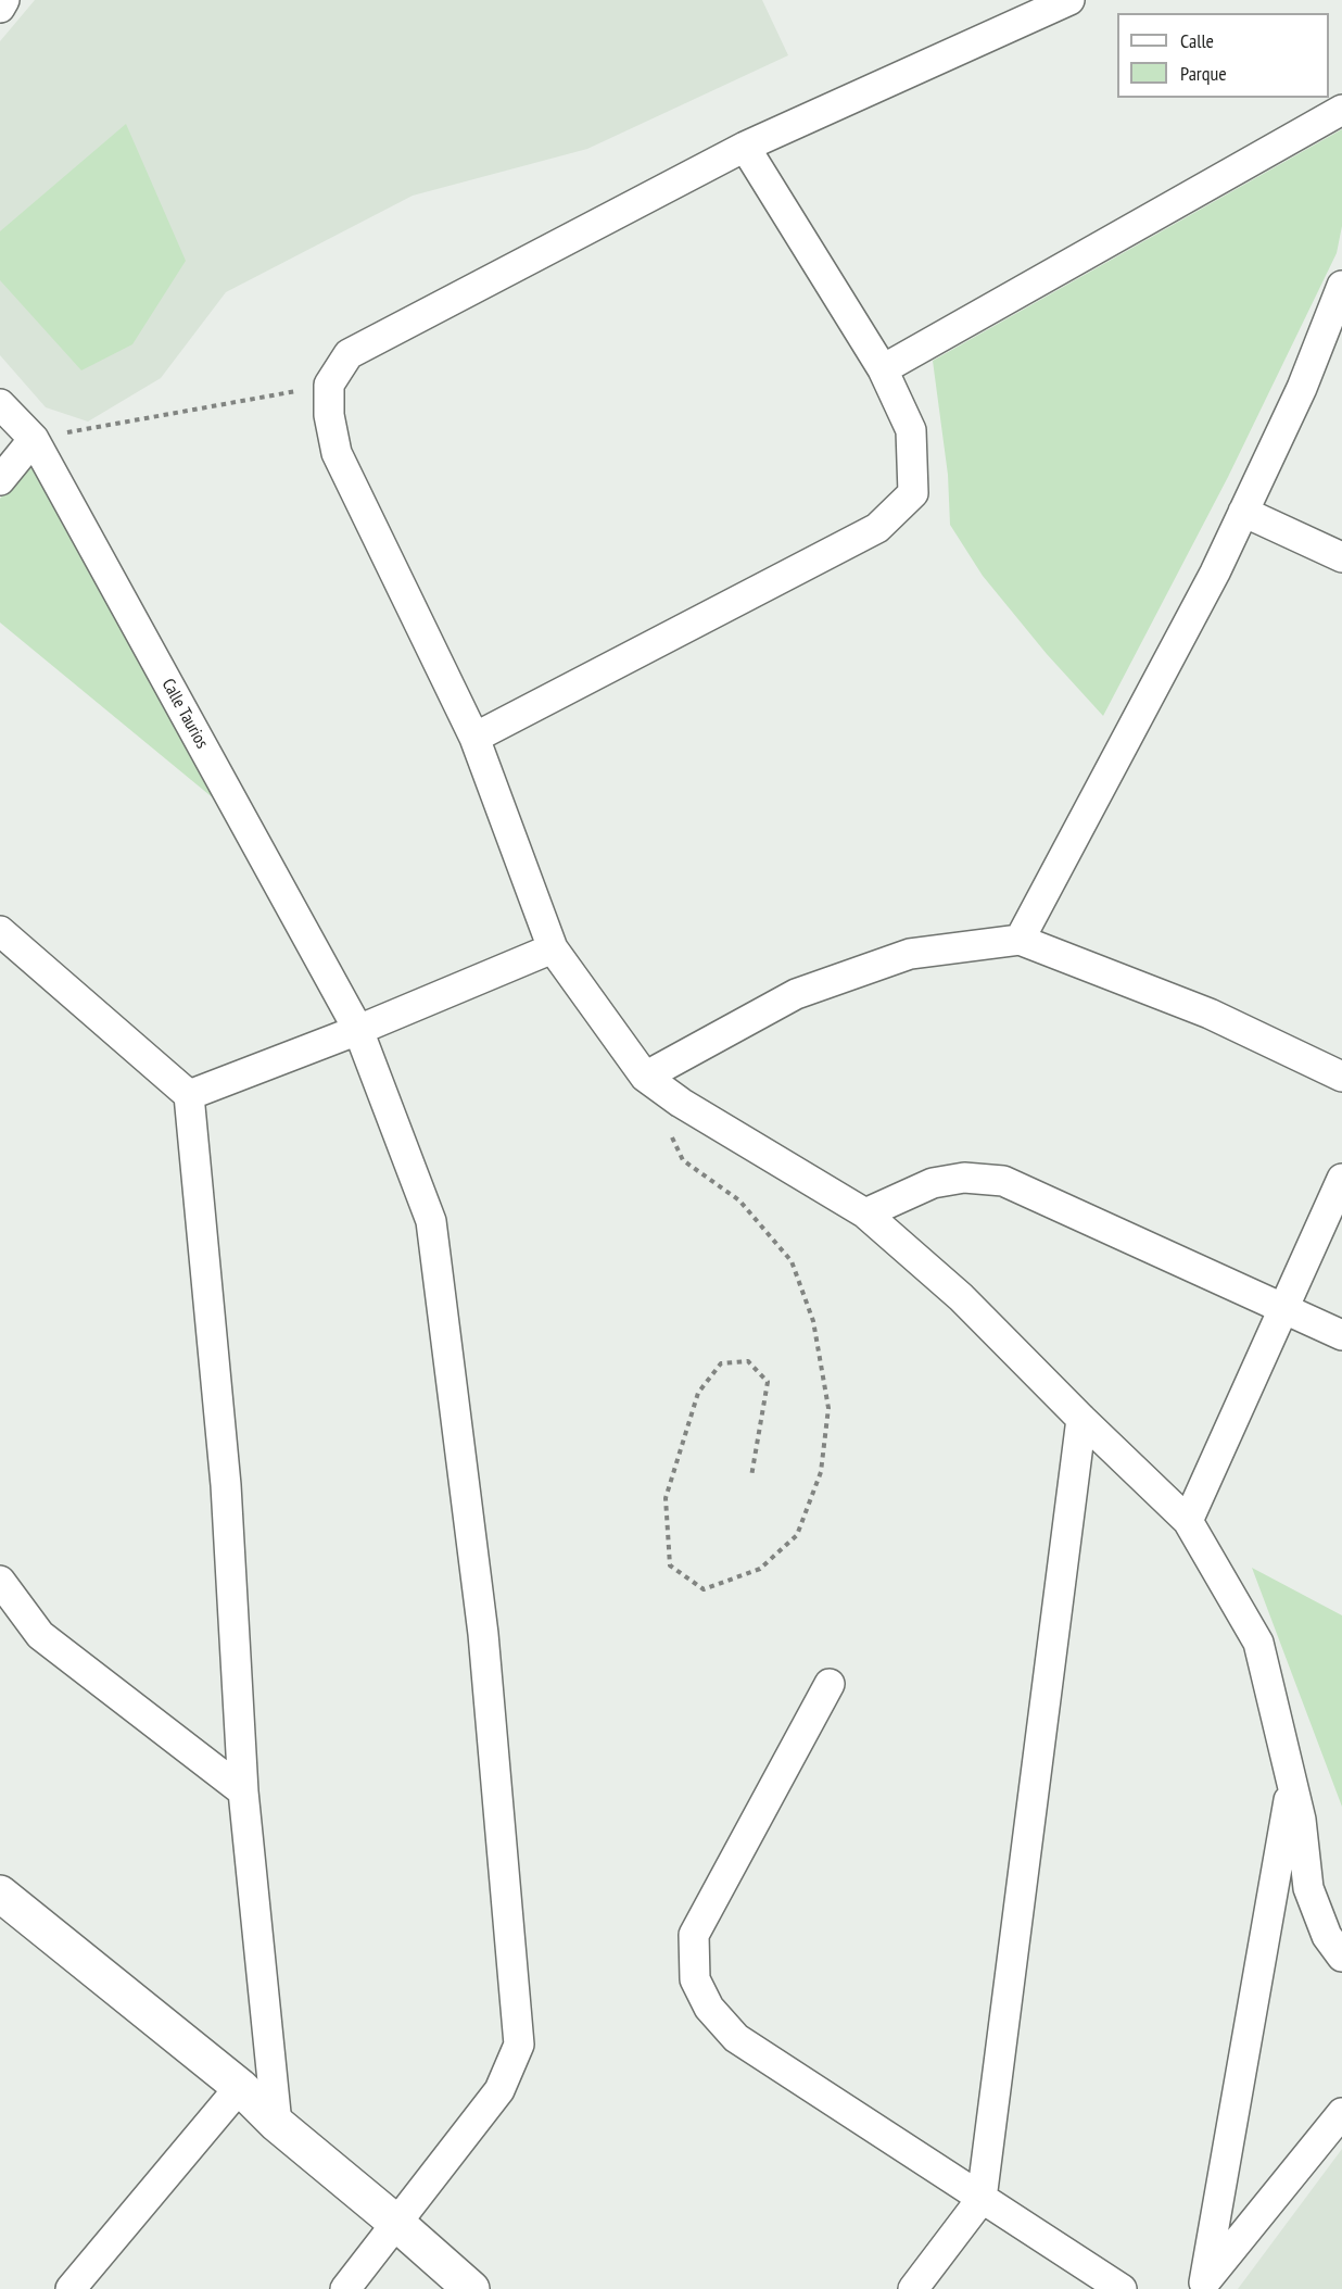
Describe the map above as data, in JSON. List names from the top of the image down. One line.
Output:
{"streets":{"street":["Calle Taurios"]},"legend":["Calle","Parque"]}
